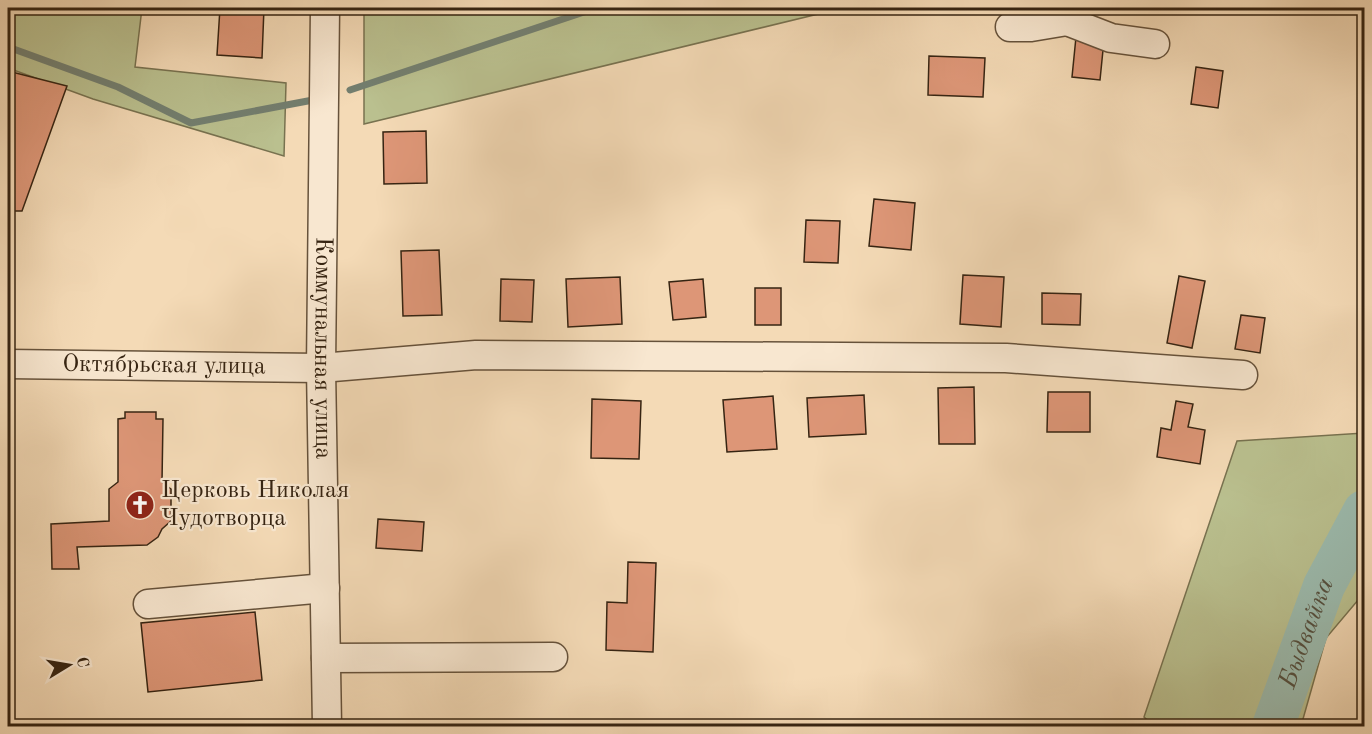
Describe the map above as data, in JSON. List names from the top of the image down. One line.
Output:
{"streets":{"street":["Коммунальная улица","Октябрьская улица"]},"crossings":[["Коммунальная улица","Октябрьская улица"]],"water":["Быдвайка"],"places":{"church":["Церковь Николая Чудотворца"]},"north":"right"}
